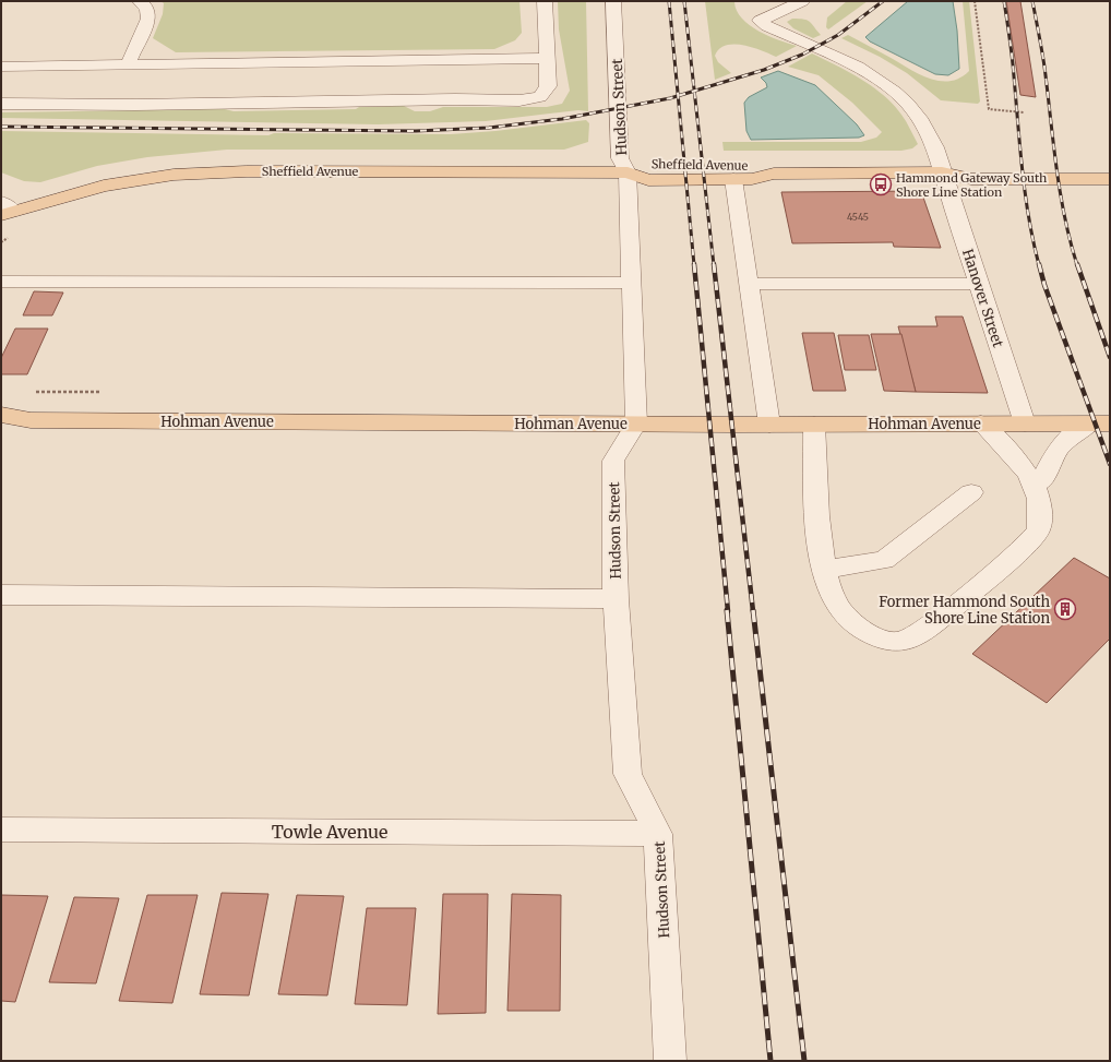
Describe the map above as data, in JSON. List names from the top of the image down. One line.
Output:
{"streets":{"main road":["Sheffield Avenue","Hohman Avenue"],"street":["Hudson Street","Hanover Street","Towle Avenue"]},"crossings":[["Hudson Street","Sheffield Avenue"],["Hudson Street","Hohman Avenue"],["Hudson Street","Towle Avenue"],["Sheffield Avenue","Hanover Street"],["Hanover Street","Hohman Avenue"]],"places":{"bus stop":["Hammond Gateway South Shore Line Station"],"building":["Former Hammond South Shore Line Station"]},"house_numbers":["4545"]}
